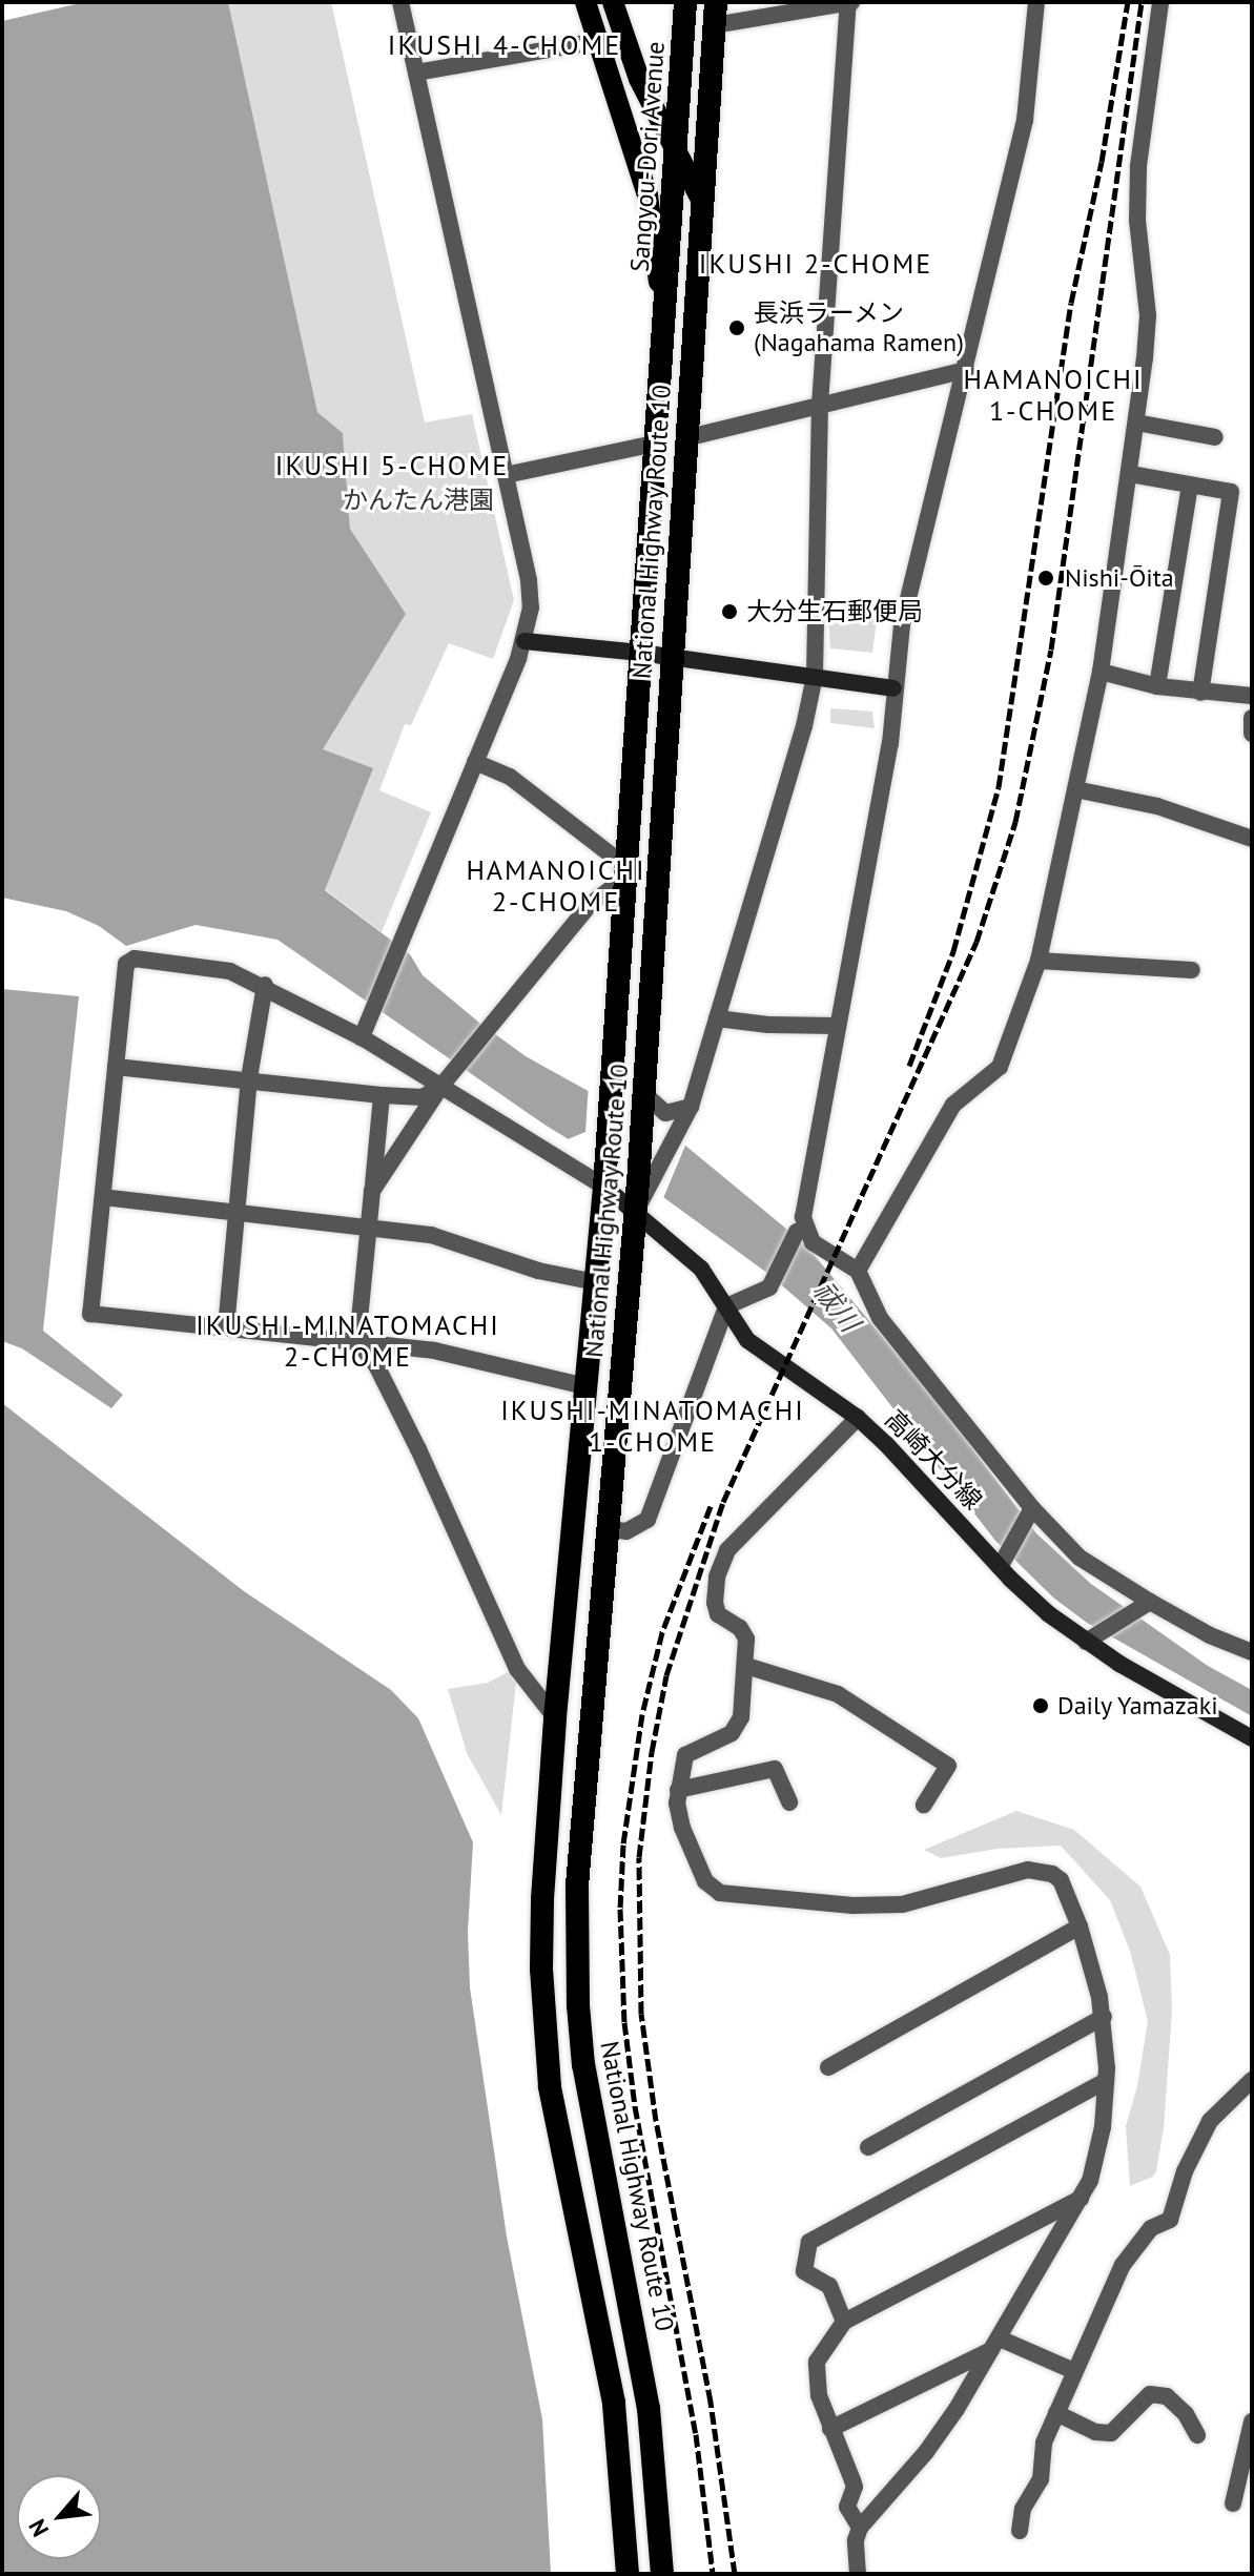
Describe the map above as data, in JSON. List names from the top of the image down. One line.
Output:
{"streets":{"highway":["Sangyou-Dori Avenue","National Highway Route 10"],"main road":["高崎大分線"]},"crossings":[["Sangyou-Dori Avenue","National Highway Route 10"],["National Highway Route 10","高崎大分線"]],"districts":["IKUSHI 4-CHOME","IKUSHI 2-CHOME","HAMANOICHI 1-CHOME","IKUSHI 5-CHOME","HAMANOICHI 2-CHOME","IKUSHI-MINATOMACHI 2-CHOME","IKUSHI-MINATOMACHI 1-CHOME"],"water":["祓川"],"parks":["かんたん港園"],"places":["長浜ラーメン (Nagahama Ramen)","Nishi-Ōita","大分生石郵便局","Daily Yamazaki"],"north":"bottom left"}
